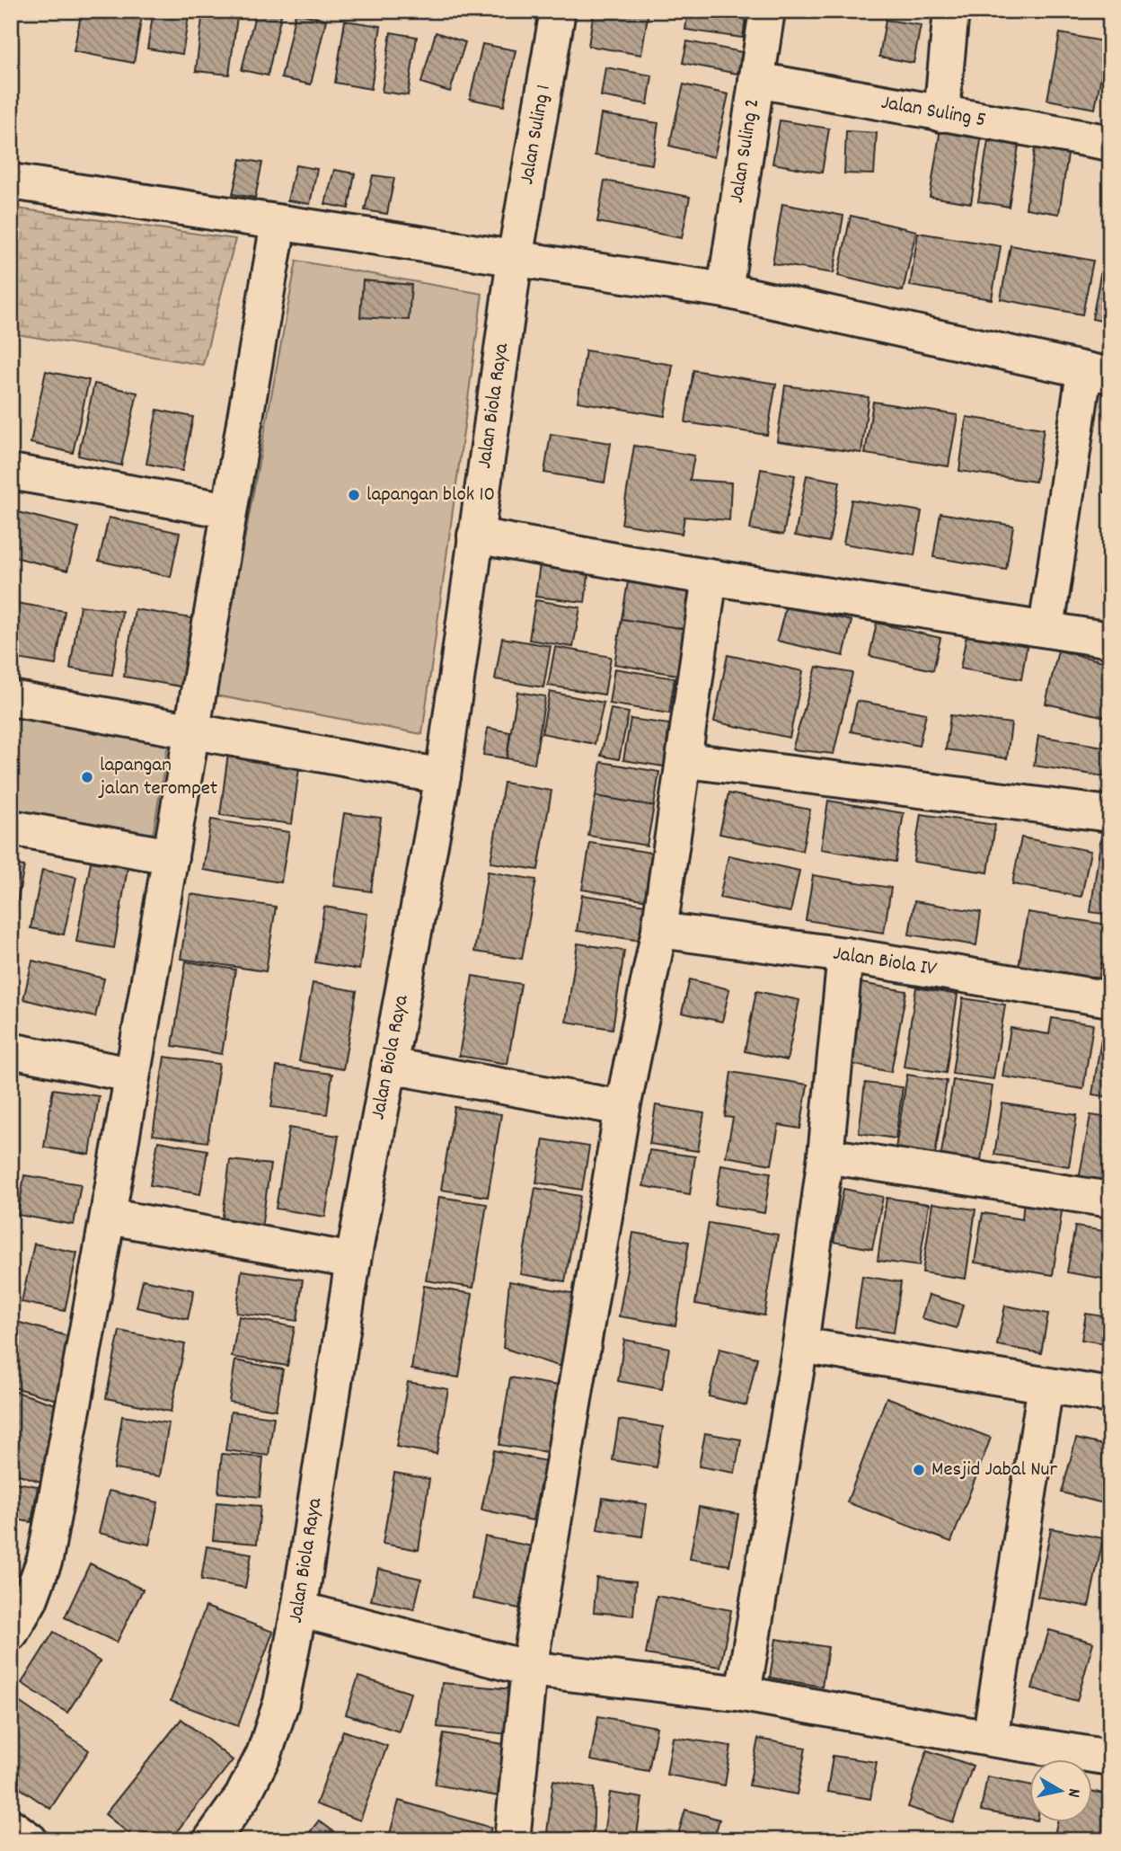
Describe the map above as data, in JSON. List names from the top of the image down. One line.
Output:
{"streets":{"street":["Jalan Suling 5","Jalan Suling 1","Jalan Suling 2","Jalan Biola Raya","Jalan Biola IV"]},"crossings":[["Jalan Suling 5","Jalan Suling 2"],["Jalan Suling 1","Jalan Biola Raya"]],"places":["lapangan blok 10","lapangan jalan terompet","Mesjid Jabal Nur"],"north":"right"}
